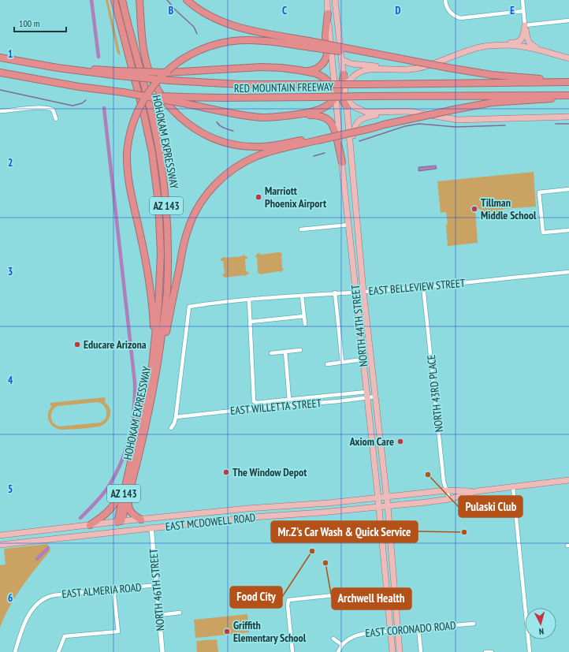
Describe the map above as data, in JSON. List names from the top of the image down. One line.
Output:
{"streets":{"highway":["RED MOUNTAIN FREEWAY","HOHOKAM EXPRESSWAY","AZ 143"],"main road":["NORTH 44TH STREET","EAST MCDOWELL ROAD"],"street":["EAST BELLEVIEW STREET","NORTH 43RD PLACE","EAST WILLETTA STREET","NORTH 46TH STREET","EAST ALMERIA ROAD","EAST CORONADO ROAD"]},"crossings":[["HOHOKAM EXPRESSWAY","EAST MCDOWELL ROAD"],["EAST BELLEVIEW STREET","NORTH 44TH STREET"],["EAST BELLEVIEW STREET","NORTH 43RD PLACE"],["EAST BELLEVIEW STREET","EAST WILLETTA STREET"],["NORTH 44TH STREET","EAST WILLETTA STREET"],["NORTH 44TH STREET","EAST MCDOWELL ROAD"],["NORTH 44TH STREET","EAST CORONADO ROAD"],["NORTH 43RD PLACE","EAST MCDOWELL ROAD"],["EAST MCDOWELL ROAD","NORTH 46TH STREET"],["NORTH 46TH STREET","EAST ALMERIA ROAD"]],"places":["Marriott Phoenix Airport","Tillman Middle School","Educare Arizona","Axiom Care","The Window Depot","Pulaski Club","Mr.Z's Car Wash & Quick Service","Food City","Archwell Health","Griffith Elementary School"],"scale_bar":"100 m","north":"bottom","grid":{"columns":["B","C","D","E"],"rows":["1","2","3","4","5","6"]}}
